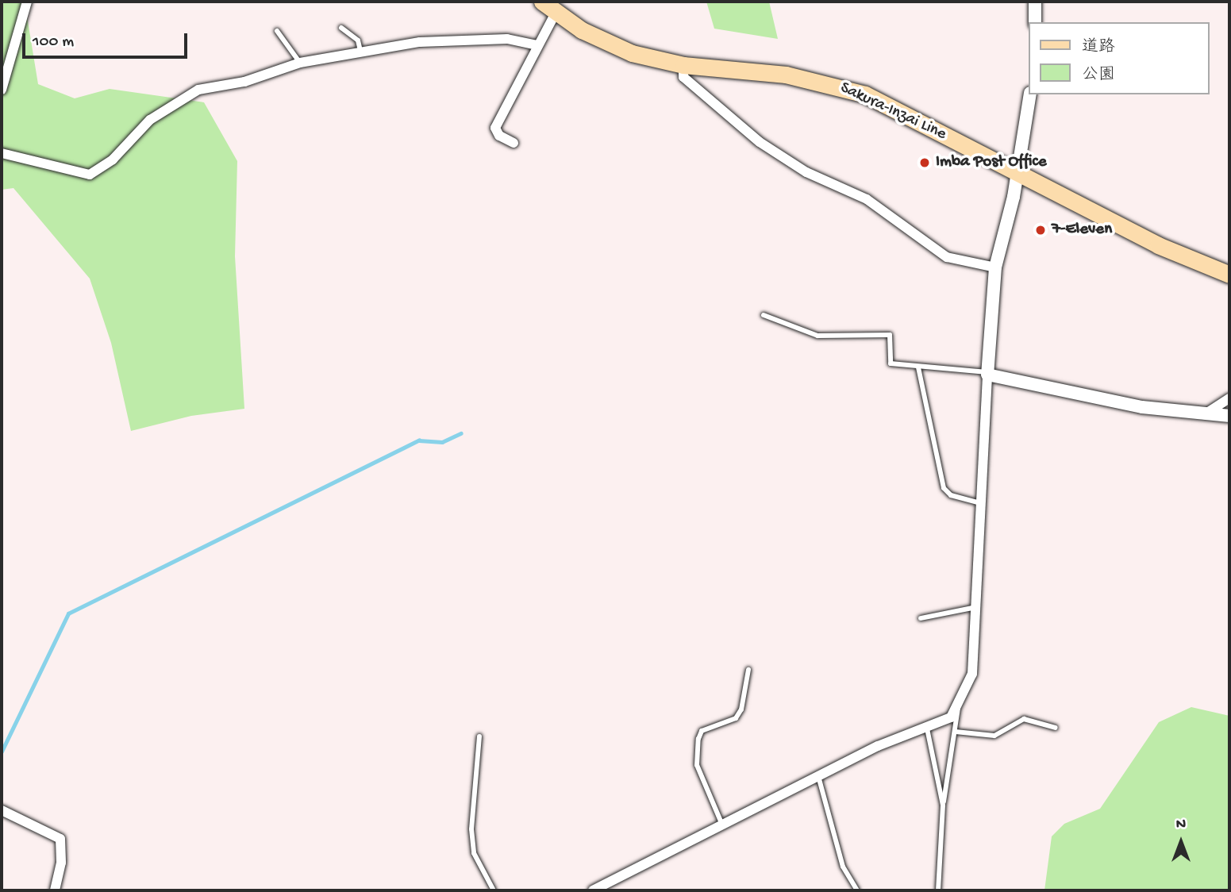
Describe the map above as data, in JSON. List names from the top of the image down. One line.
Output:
{"streets":{"main road":["Sakura-Inzai Line"]},"places":["Imba Post Office","7-Eleven"],"legend":["道路","公園"],"scale_bar":"100 m","north":"top"}
